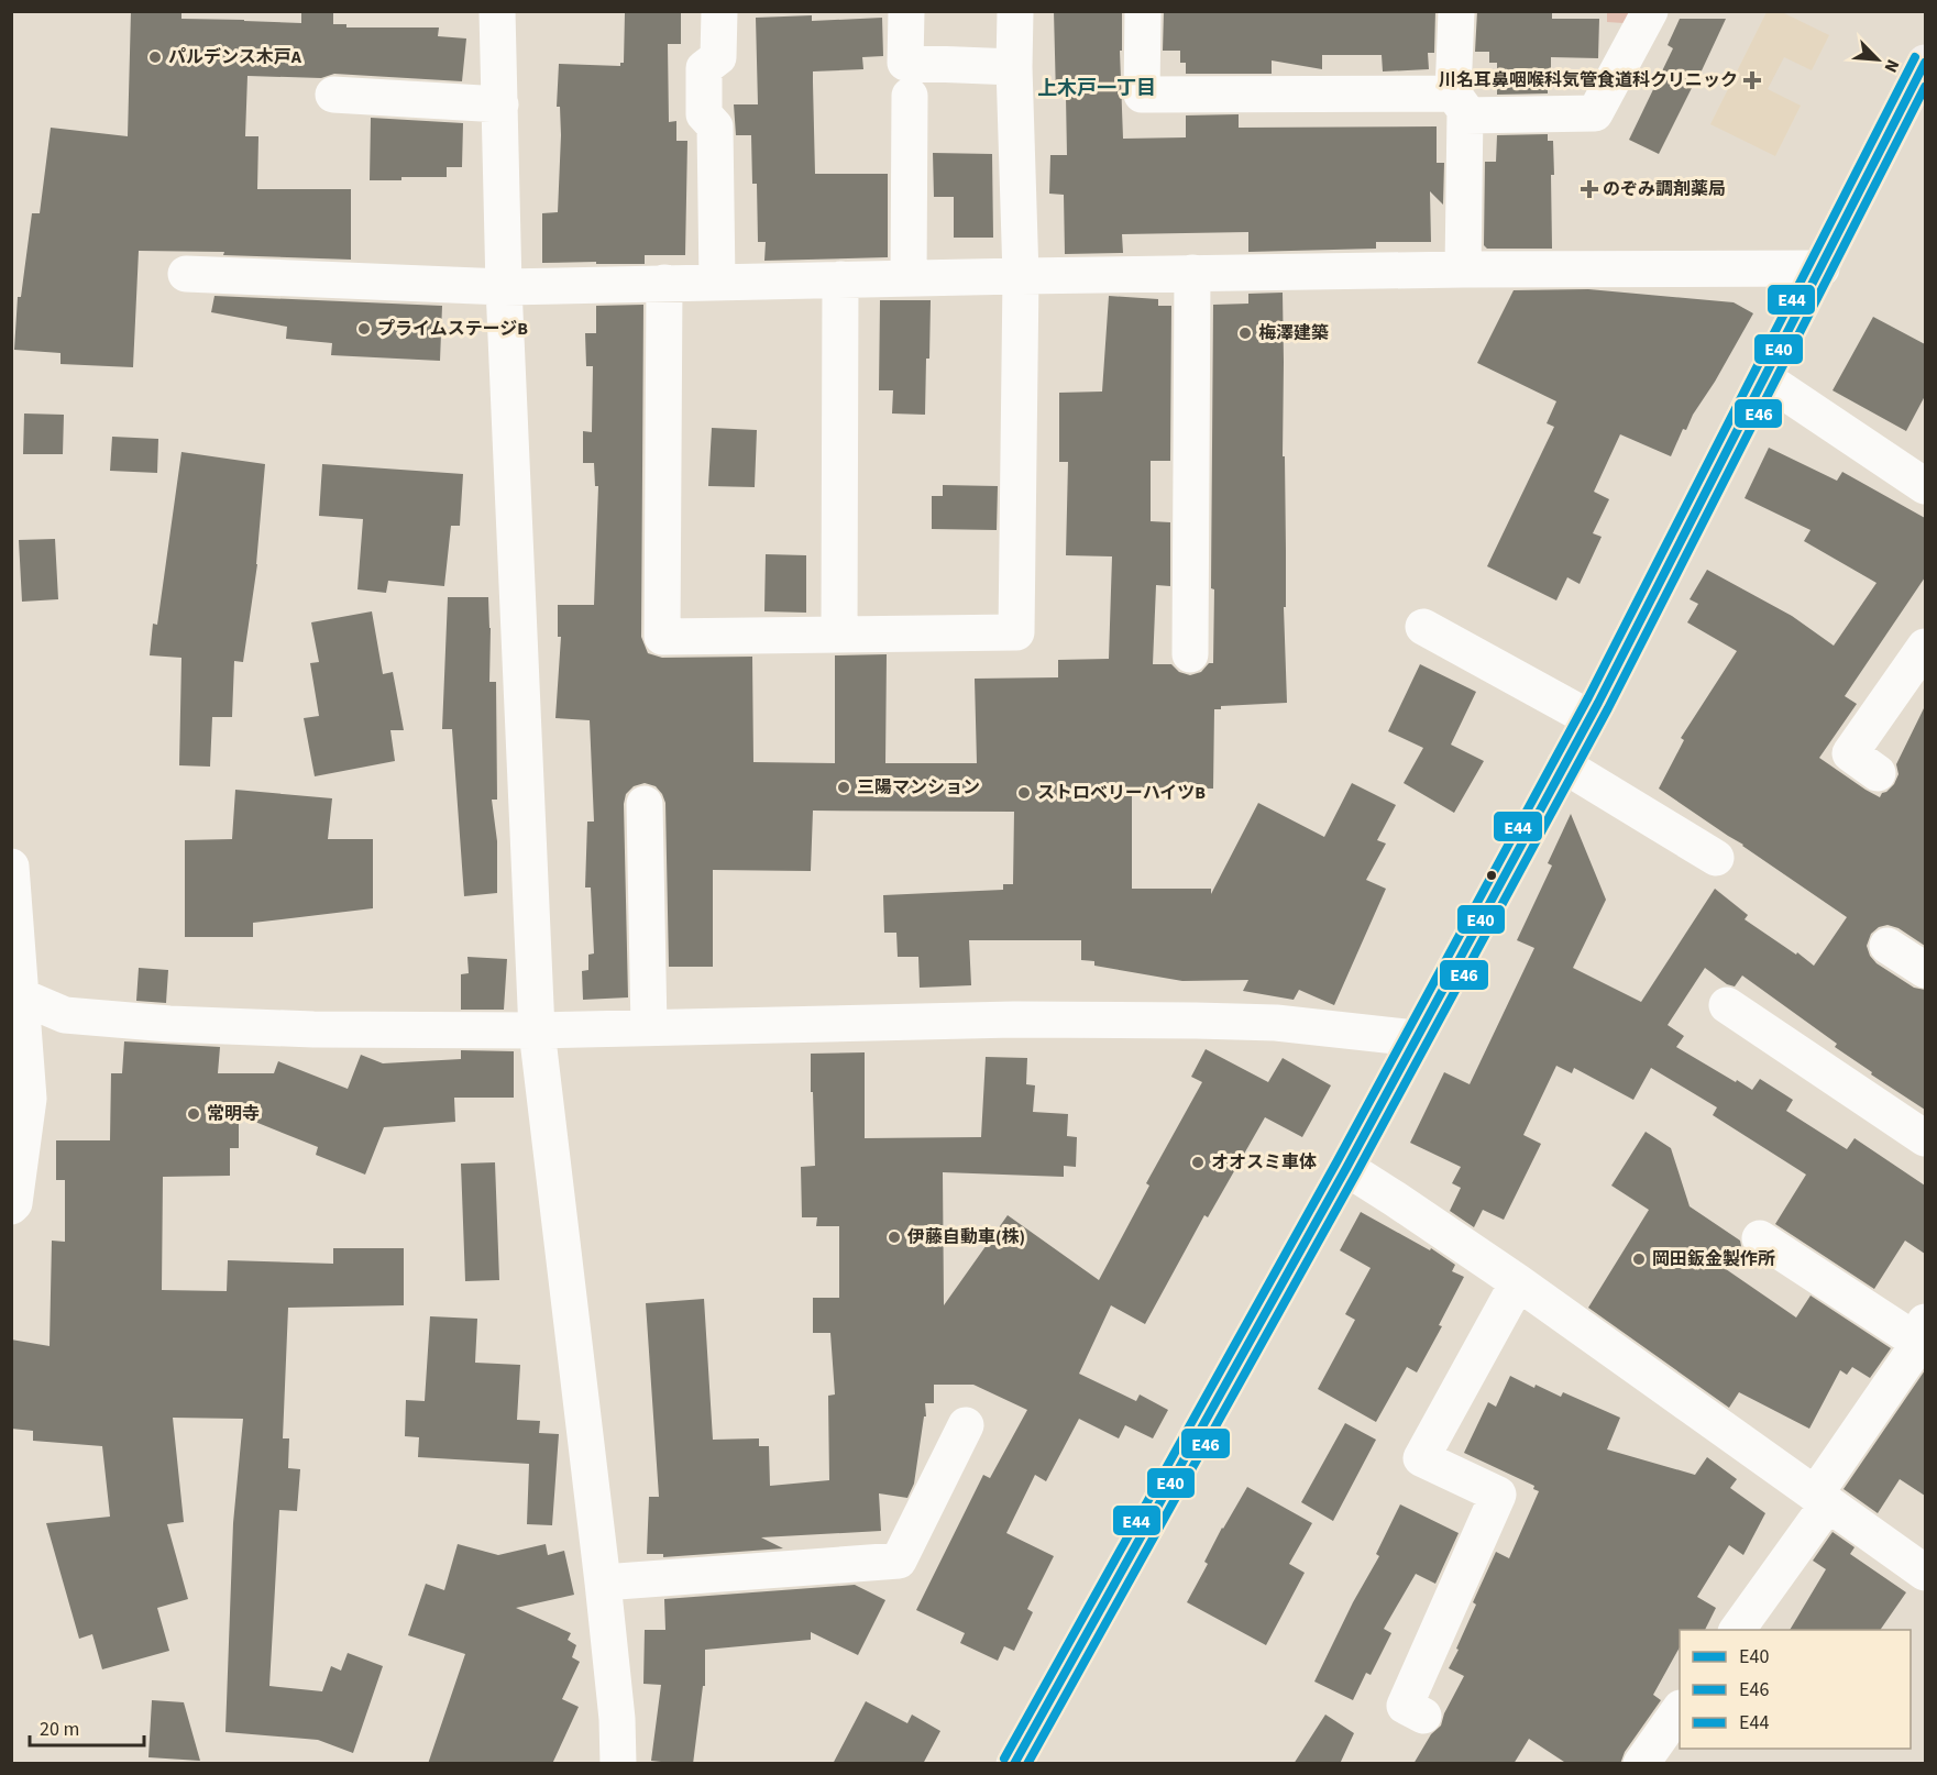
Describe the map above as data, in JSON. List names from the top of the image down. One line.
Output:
{"districts":["上木戸一丁目"],"places":{"other":["パルデンス木戸A","プライムステージB","梅澤建築","三陽マンション","ストロベリーハイツB","常明寺","オオスミ車体","伊藤自動車(株)","岡田鈑金製作所"],"health":["川名耳鼻咽喉科気管食道科クリニック","のぞみ調剤薬局"]},"lines":["transit line E44","transit line E40","transit line E46"],"legend":["E40","E46","E44"],"scale_bar":"20 m","north":"bottom right"}
